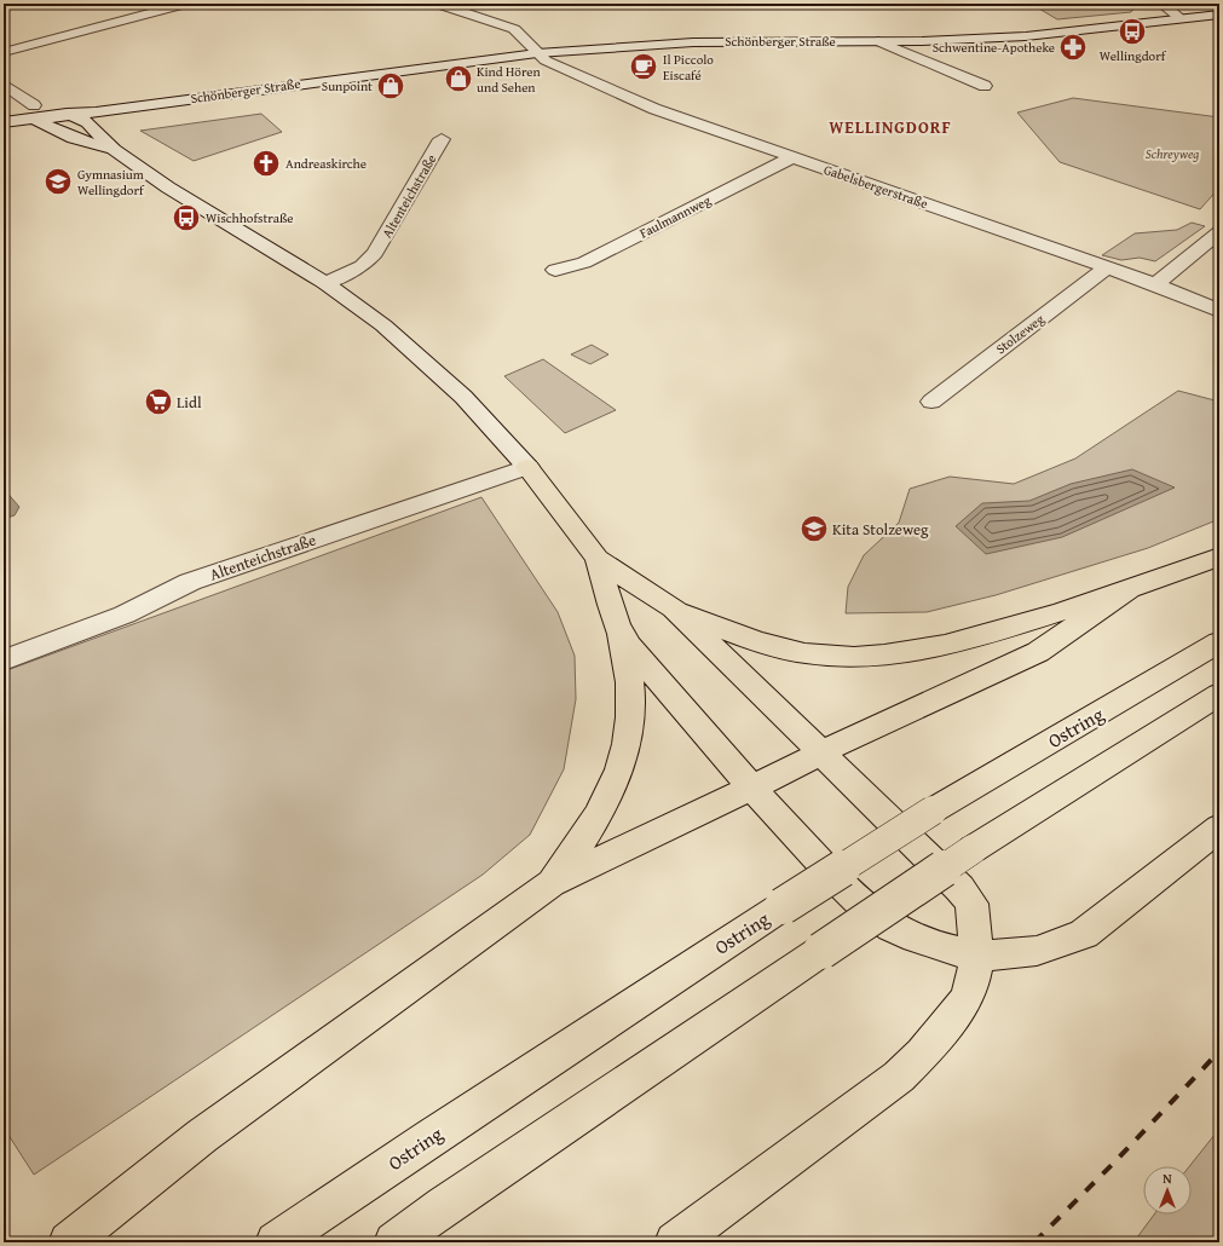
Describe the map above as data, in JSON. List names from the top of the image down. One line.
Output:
{"streets":{"highway":["Ostring"],"street":["Schönberger Straße","Gabelsbergerstraße","Altenteichstraße","Faulmannweg","Stolzeweg"]},"crossings":[["Schönberger Straße","Gabelsbergerstraße"],["Gabelsbergerstraße","Faulmannweg"],["Gabelsbergerstraße","Stolzeweg"]],"districts":["WELLINGDORF"],"parks":["Schreyweg"],"places":{"bus stop":["Wellingdorf","Wischhofstraße"],"pharmacy":["Schwentine-Apotheke"],"cafe":["Il Piccolo Eiscafé"],"shop":["Kind Hören und Sehen","Sunpoint"],"church":["Andreaskirche"],"school or university":["Gymnasium Wellingdorf","Kita Stolzeweg"],"supermarket":["Lidl"]},"north":"top"}
